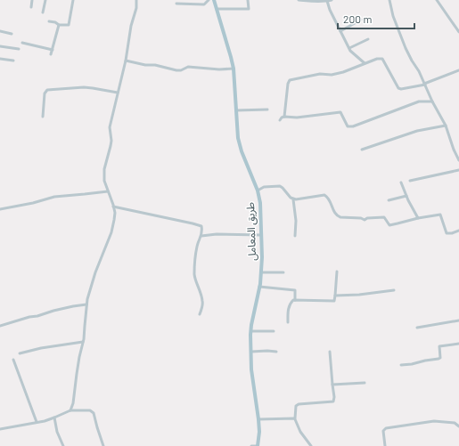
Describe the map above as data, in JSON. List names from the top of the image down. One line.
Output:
{"streets":{"main road":["طريق المعامل"]},"scale_bar":"200 m"}
